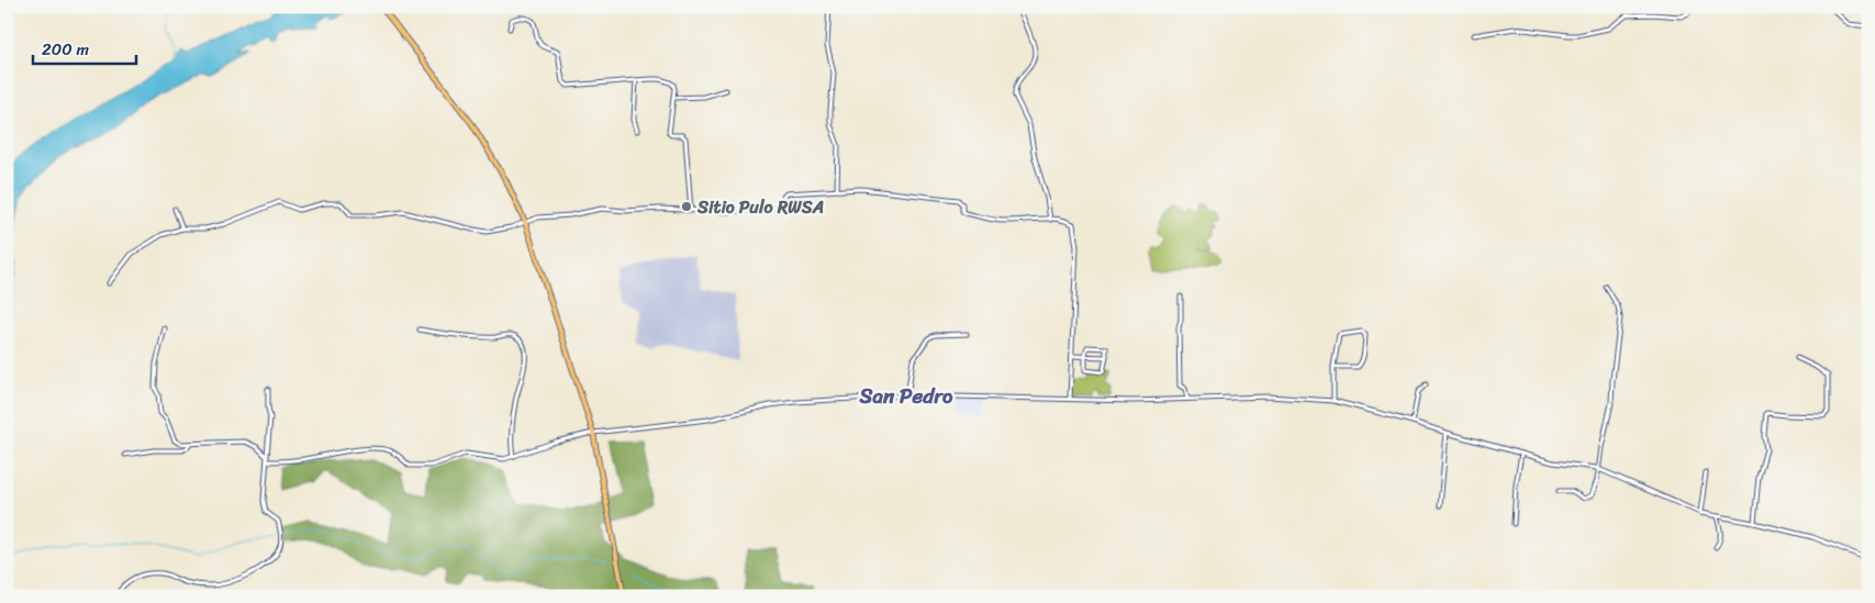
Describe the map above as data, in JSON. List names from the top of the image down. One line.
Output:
{"districts":["San Pedro"],"places":["Sitio Pulo RWSA"],"scale_bar":"200 m"}
